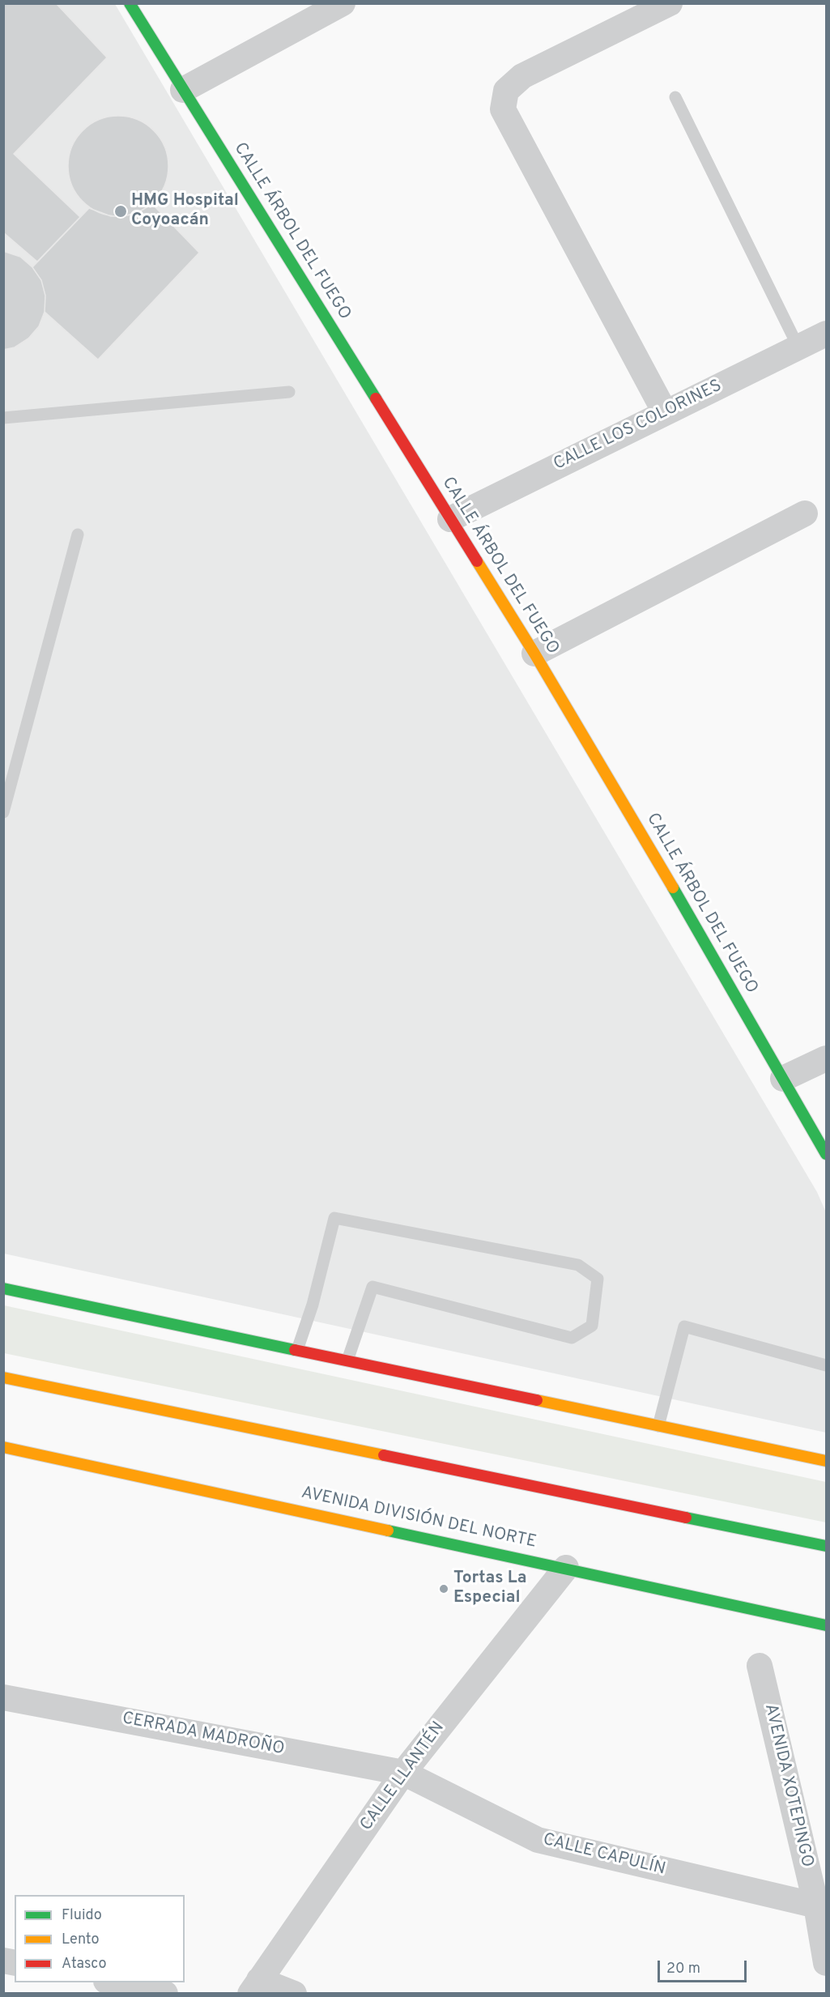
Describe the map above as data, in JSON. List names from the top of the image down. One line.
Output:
{"streets":{"street":["CALLE ÁRBOL DEL FUEGO","CALLE LOS COLORINES","AVENIDA DIVISIÓN DEL NORTE","CERRADA MADROÑO","CALLE LLANTÉN","AVENIDA XOTEPINGO","CALLE CAPULÍN"]},"crossings":[["CALLE ÁRBOL DEL FUEGO","CALLE LOS COLORINES"],["AVENIDA DIVISIÓN DEL NORTE","CALLE LLANTÉN"],["CERRADA MADROÑO","CALLE LLANTÉN"],["CERRADA MADROÑO","CALLE CAPULÍN"],["CALLE LLANTÉN","CALLE CAPULÍN"],["AVENIDA XOTEPINGO","CALLE CAPULÍN"]],"places":["HMG Hospital Coyoacán","Tortas La Especial"],"legend":["Fluido","Lento","Atasco"],"scale_bar":"20 m"}
